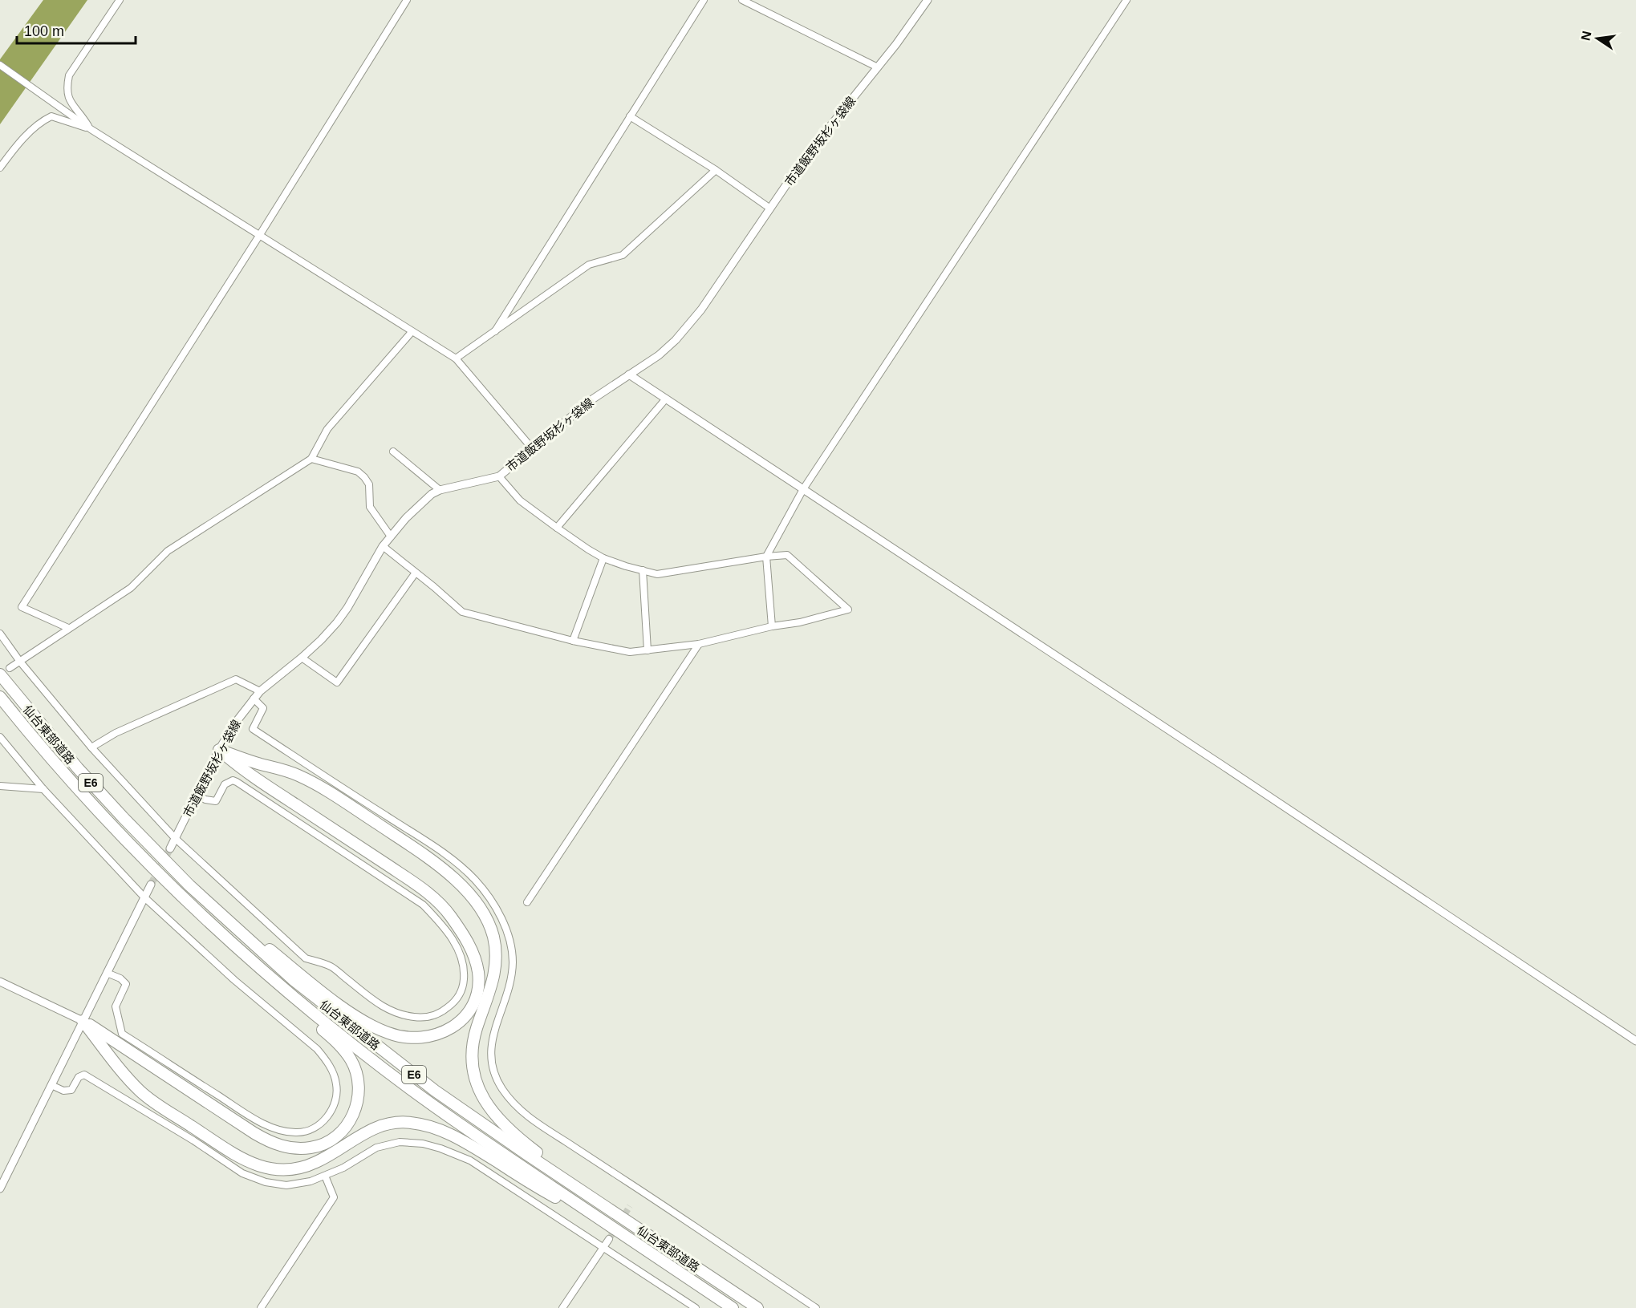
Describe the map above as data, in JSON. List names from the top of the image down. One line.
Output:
{"streets":{"highway":["仙台東部道路","E6"],"street":["市道飯野坂杉ヶ袋線"]},"scale_bar":"100 m","north":"left"}
